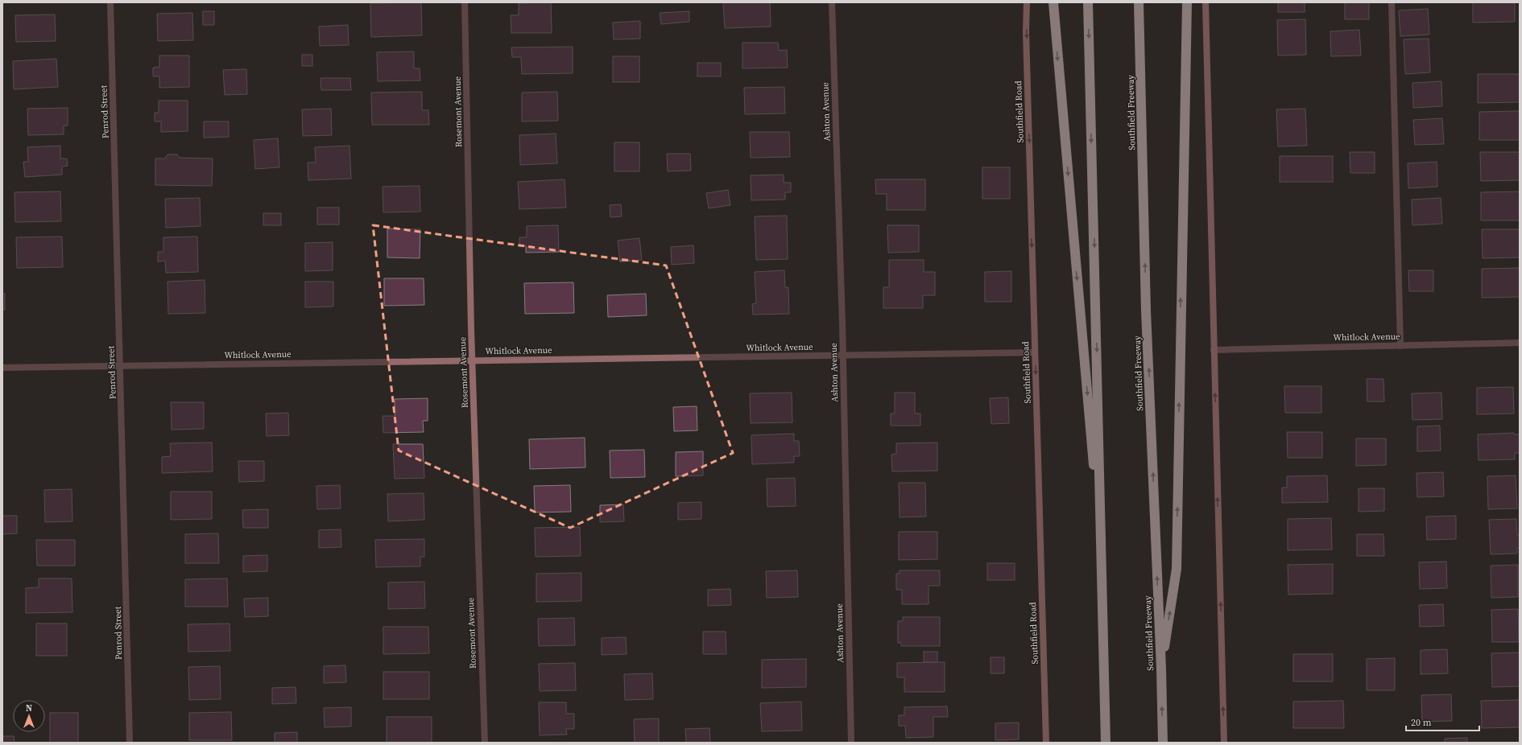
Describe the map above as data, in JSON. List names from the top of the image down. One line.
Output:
{"streets":{"highway":["Southfield Freeway"],"main road":["Southfield Road"],"street":["Penrod Street","Rosemont Avenue","Ashton Avenue","Whitlock Avenue"]},"crossings":[["Penrod Street","Whitlock Avenue"],["Rosemont Avenue","Whitlock Avenue"],["Ashton Avenue","Whitlock Avenue"],["Southfield Road","Whitlock Avenue"]],"one_way":["Southfield Road"],"scale_bar":"20 m","north":"top"}
